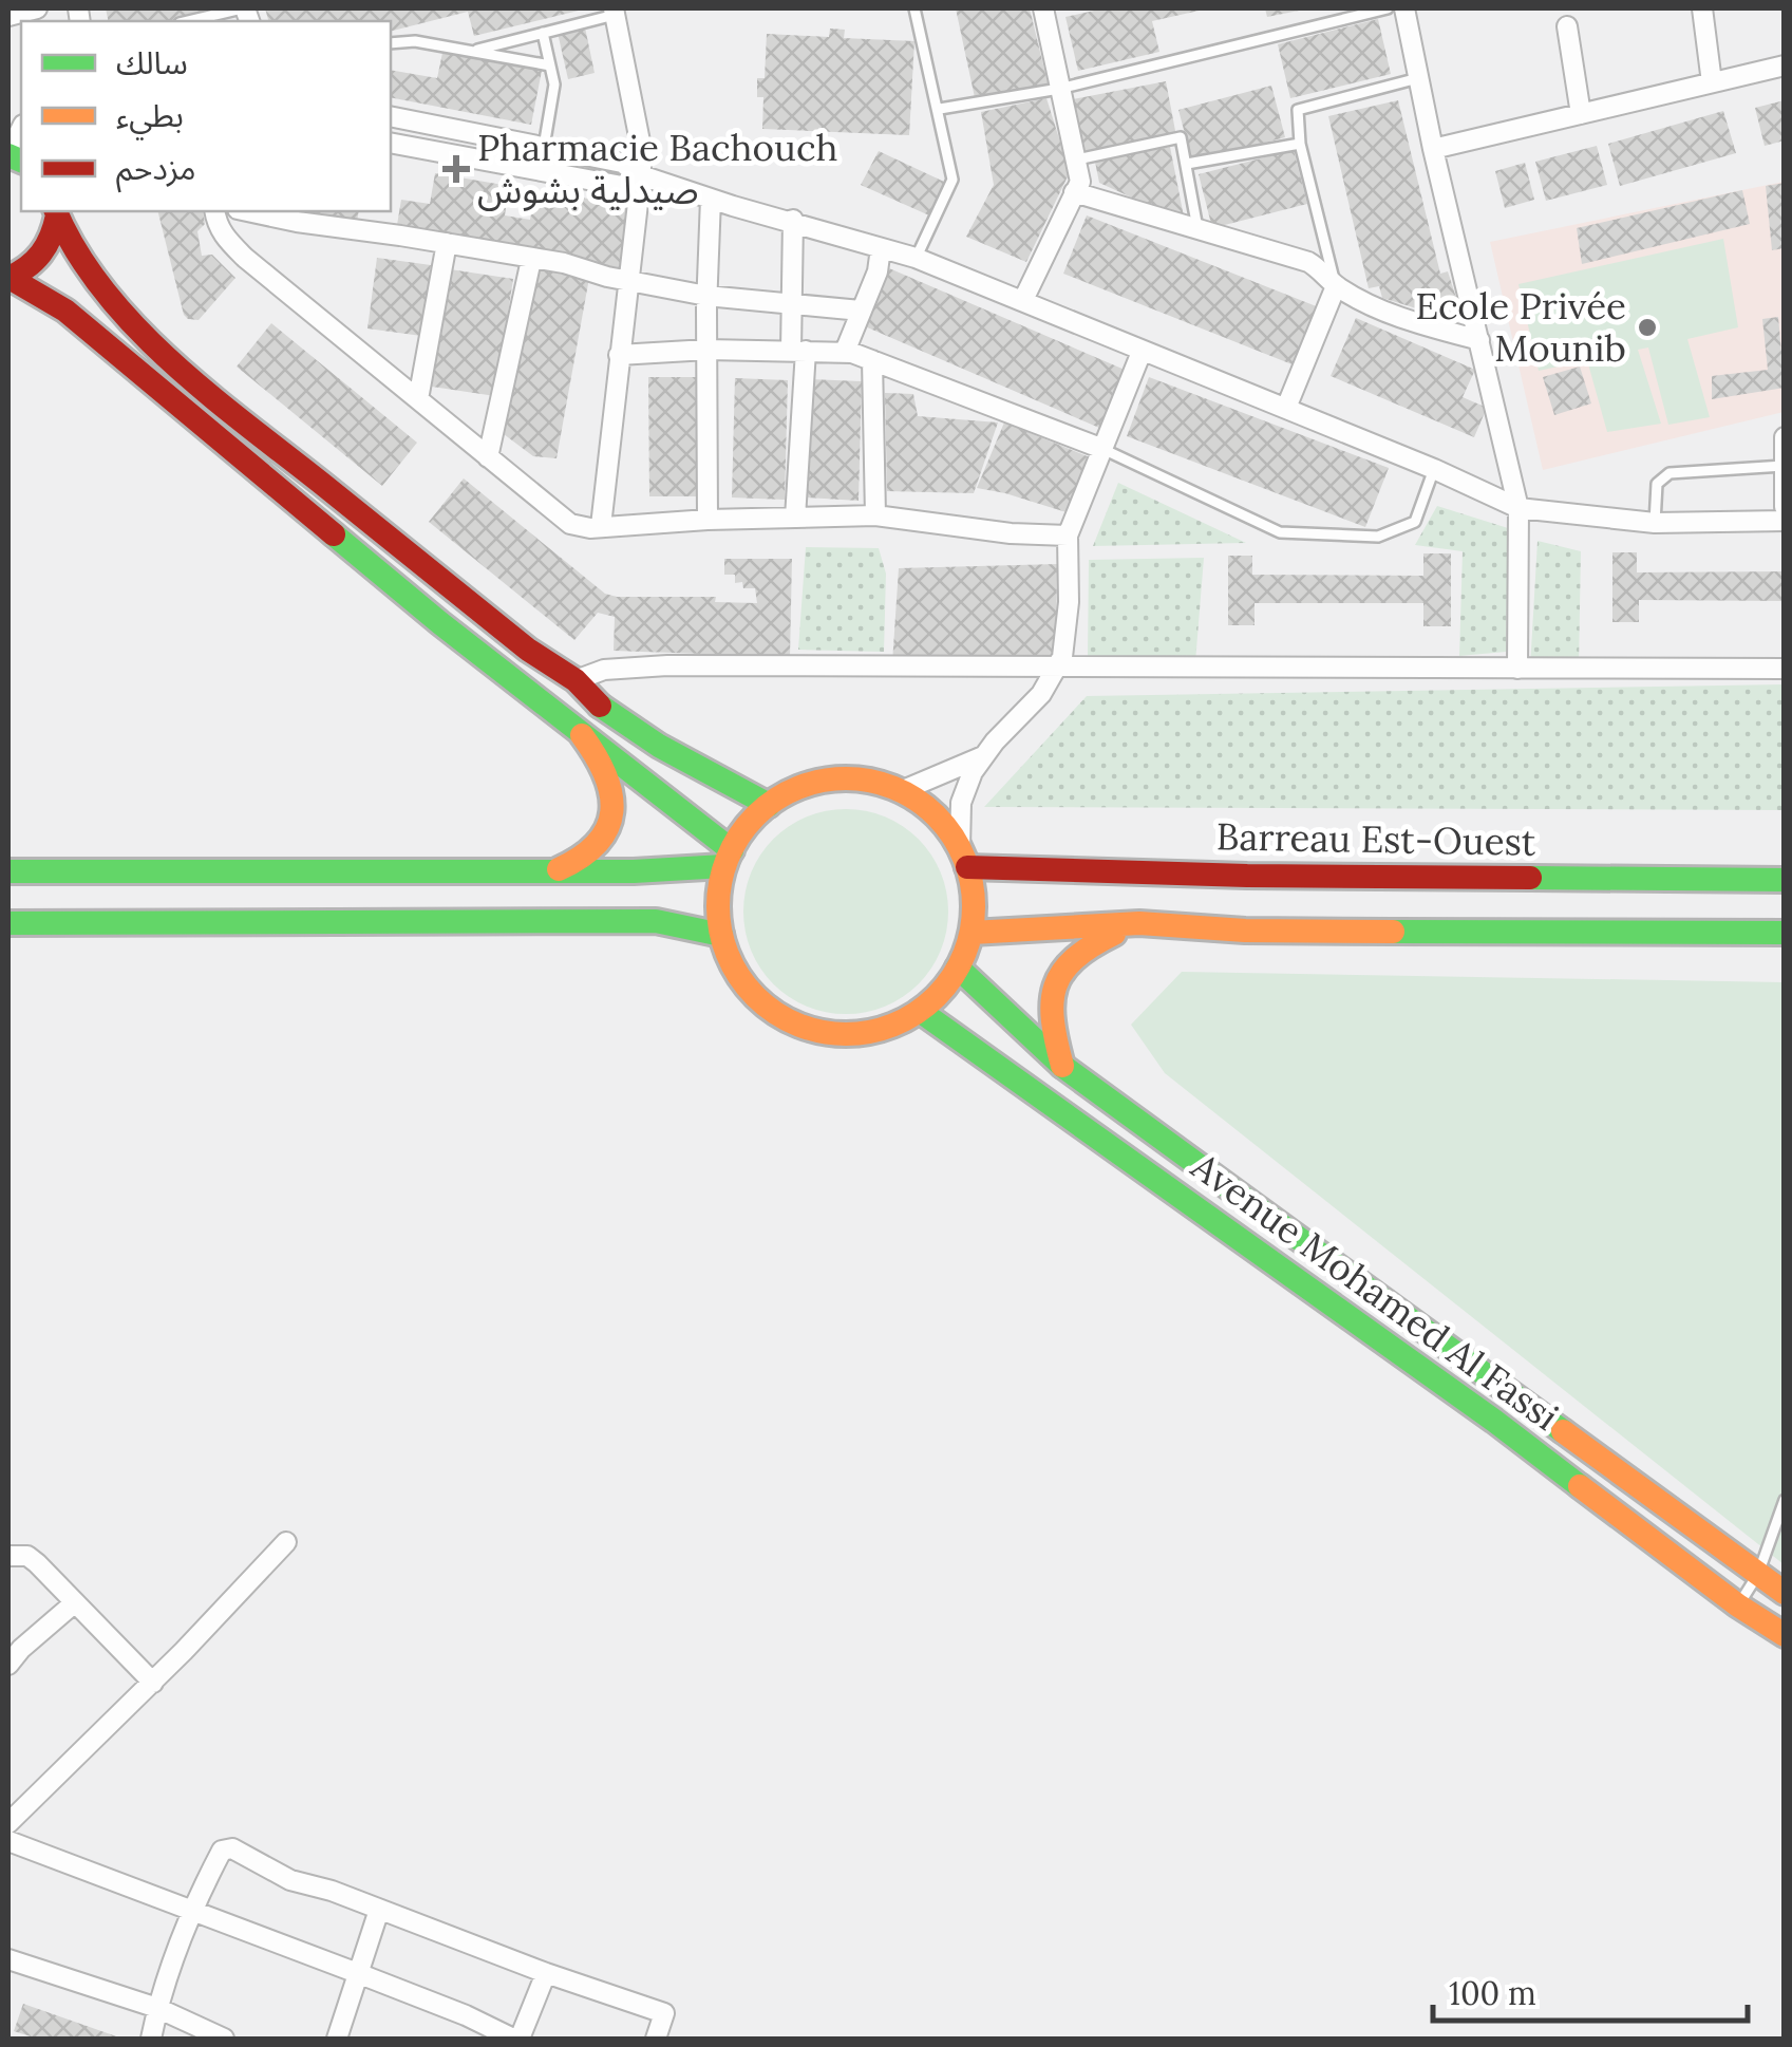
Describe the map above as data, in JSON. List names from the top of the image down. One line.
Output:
{"streets":{"main road":["Barreau Est-Ouest","Avenue Mohamed Al Fassi"]},"crossings":[["Barreau Est-Ouest","Avenue Mohamed Al Fassi"]],"places":{"health":["Pharmacie Bachouch صيدلية بشوش"],"other":["Ecole Privée Mounib"]},"legend":["سالك","بطيء","مزدحم"],"scale_bar":"100 m"}
